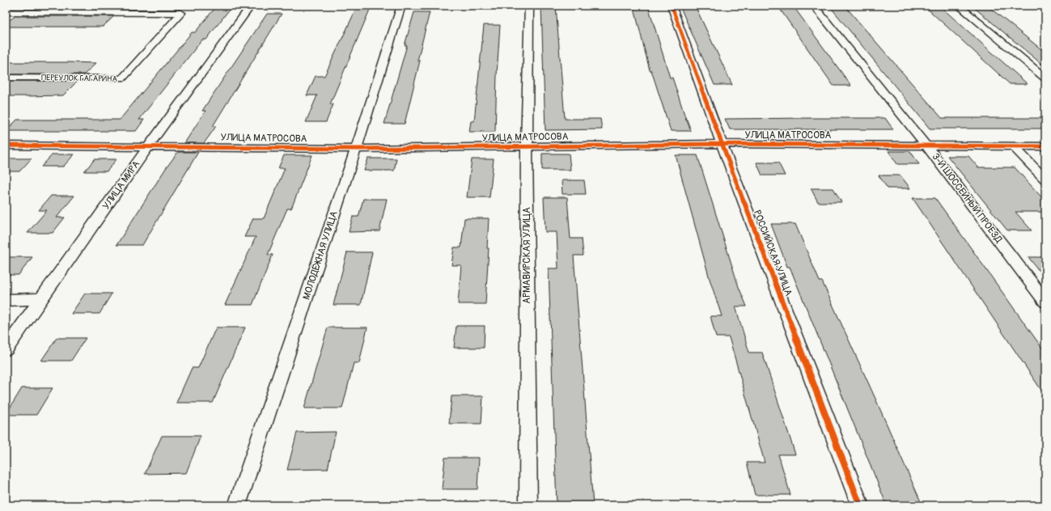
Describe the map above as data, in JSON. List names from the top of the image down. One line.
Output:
{"streets":{"street":["ПЕРЕУЛОК ГАГАРИНА","УЛИЦА МАТРОСОВА","УЛИЦА МИРА","3-Й ШОССЕЙНЫЙ ПРОЕЗД","РОССИЙСКАЯ УЛИЦА","МОЛОДЁЖНАЯ УЛИЦА","АРМАВИРСКАЯ УЛИЦА"]},"crossings":[["УЛИЦА МАТРОСОВА","УЛИЦА МИРА"],["УЛИЦА МАТРОСОВА","3-Й ШОССЕЙНЫЙ ПРОЕЗД"],["УЛИЦА МАТРОСОВА","РОССИЙСКАЯ УЛИЦА"],["УЛИЦА МАТРОСОВА","МОЛОДЁЖНАЯ УЛИЦА"],["УЛИЦА МАТРОСОВА","АРМАВИРСКАЯ УЛИЦА"]]}
